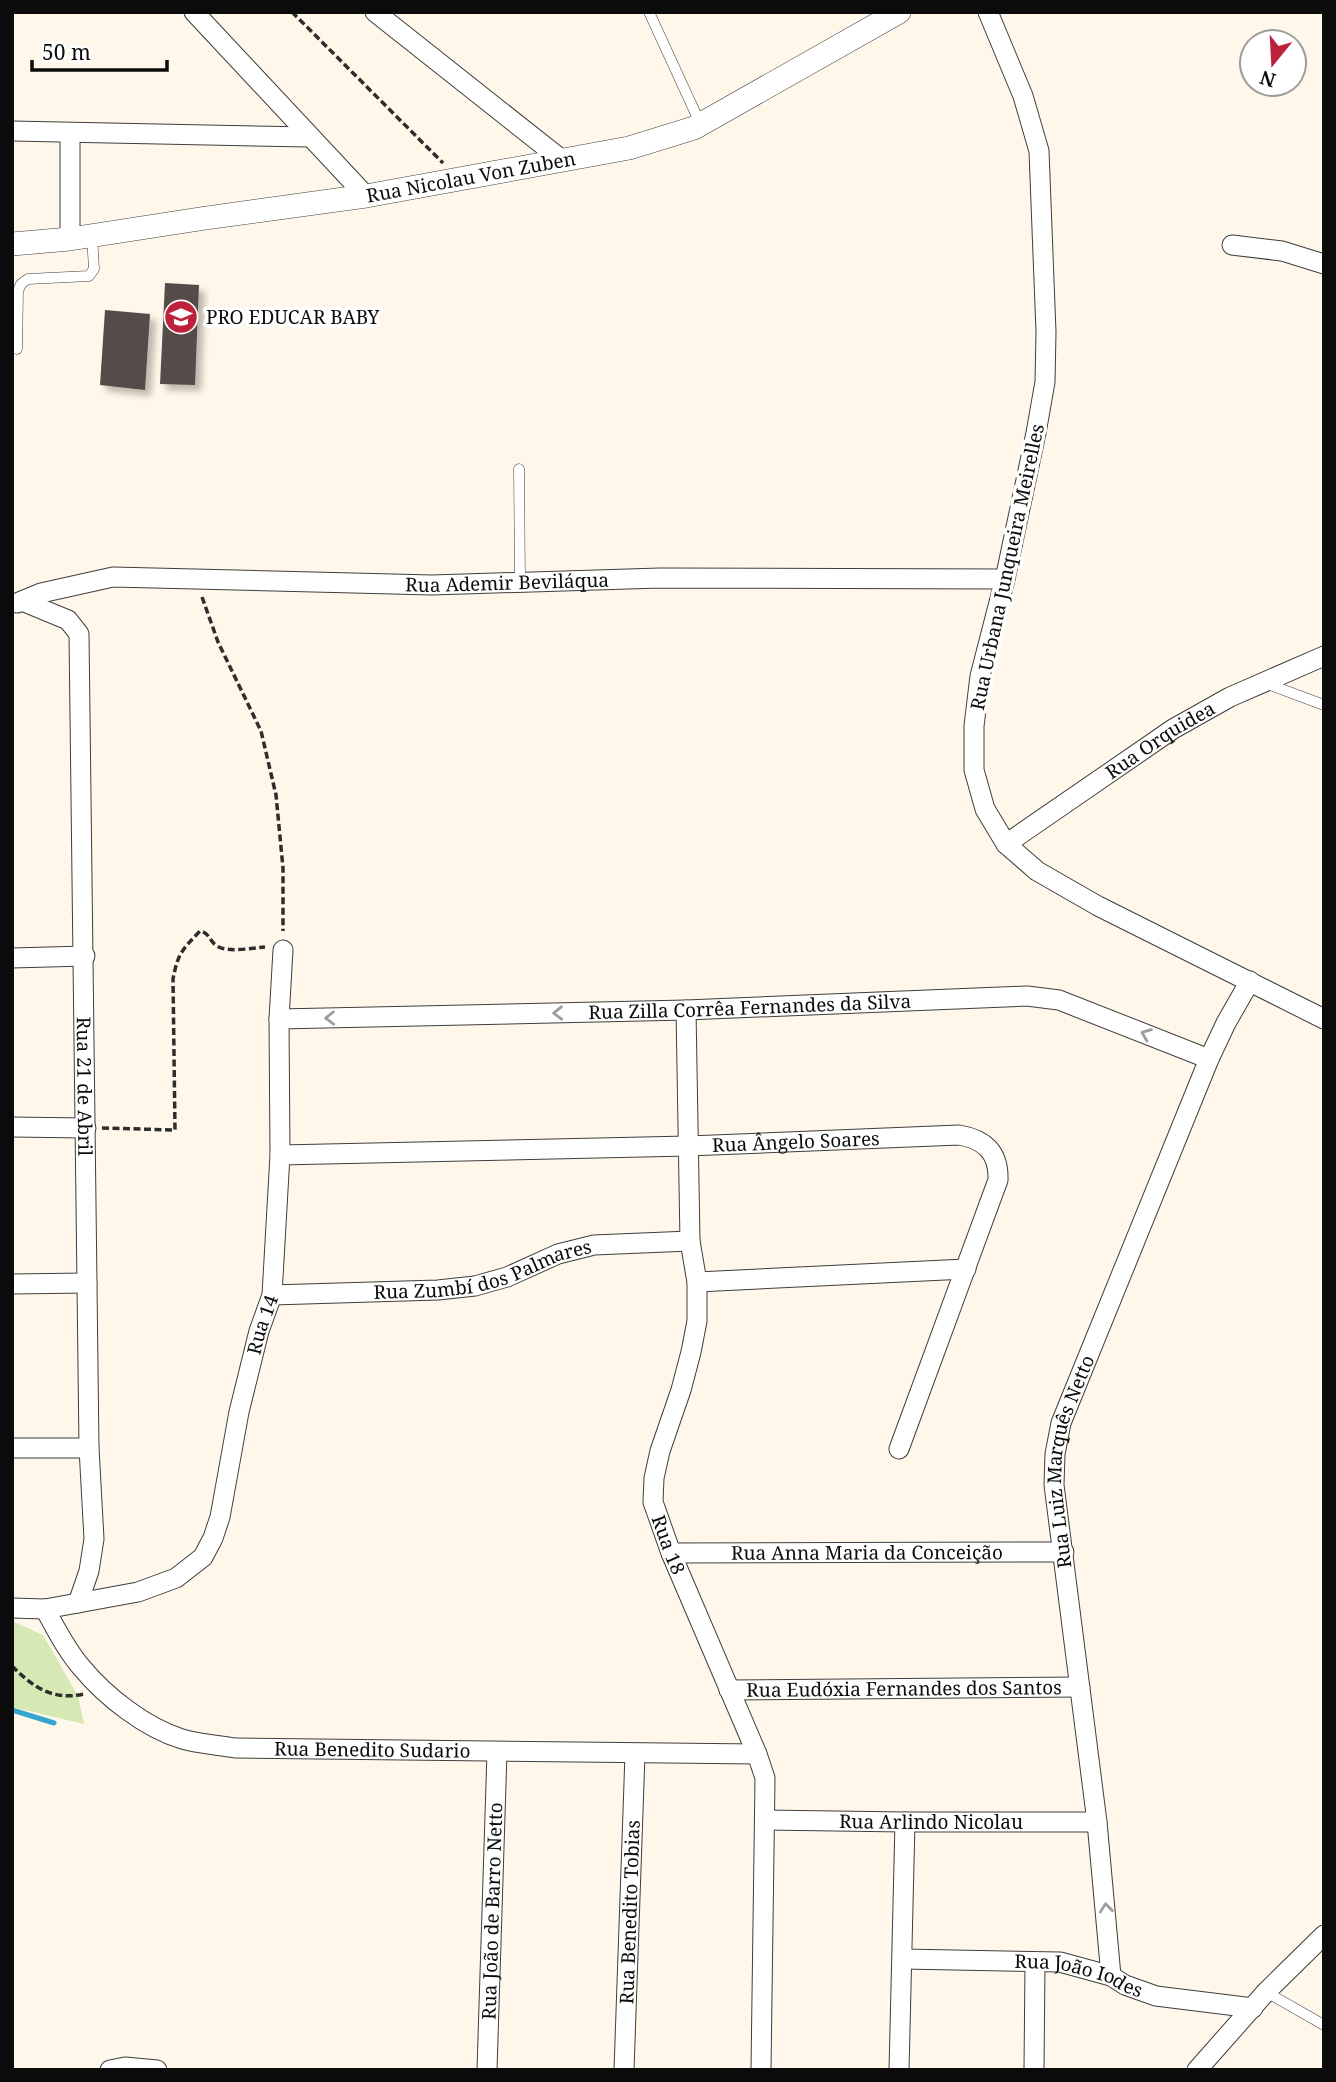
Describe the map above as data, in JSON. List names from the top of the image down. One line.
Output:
{"streets":{"street":["Rua Nicolau Von Zuben","Rua Urbana Junqueira Meirelles","Rua Ademir Beviláqua","Rua Orquidea","Rua Zilla Corrêa Fernandes da Silva","Rua 21 de Abril","Rua Ângelo Soares","Rua Zumbí dos Palmares","Rua 14","Rua Luiz Marquês Netto","Rua 18","Rua Anna Maria da Conceição","Rua Eudóxia Fernandes dos Santos","Rua Benedito Sudario","Rua Arlindo Nicolau","Rua João de Barro Netto","Rua Benedito Tobias","Rua João Iodes"]},"crossings":[["Rua Urbana Junqueira Meirelles","Rua Ademir Beviláqua"],["Rua Urbana Junqueira Meirelles","Rua Orquidea"],["Rua Urbana Junqueira Meirelles","Rua Luiz Marquês Netto"],["Rua Ademir Beviláqua","Rua 21 de Abril"],["Rua Zilla Corrêa Fernandes da Silva","Rua 14"],["Rua Zilla Corrêa Fernandes da Silva","Rua Luiz Marquês Netto"],["Rua Zilla Corrêa Fernandes da Silva","Rua 18"],["Rua 21 de Abril","Rua 14"],["Rua Ângelo Soares","Rua 14"],["Rua Ângelo Soares","Rua 18"],["Rua Zumbí dos Palmares","Rua 14"],["Rua Zumbí dos Palmares","Rua 18"],["Rua 14","Rua Benedito Sudario"],["Rua Luiz Marquês Netto","Rua Anna Maria da Conceição"],["Rua Luiz Marquês Netto","Rua Eudóxia Fernandes dos Santos"],["Rua Luiz Marquês Netto","Rua Arlindo Nicolau"],["Rua Luiz Marquês Netto","Rua João Iodes"],["Rua 18","Rua Anna Maria da Conceição"],["Rua 18","Rua Eudóxia Fernandes dos Santos"],["Rua 18","Rua Benedito Sudario"],["Rua 18","Rua Arlindo Nicolau"],["Rua Benedito Sudario","Rua João de Barro Netto"],["Rua Benedito Sudario","Rua Benedito Tobias"]],"one_way":["Rua Zilla Corrêa Fernandes da Silva"],"places":{"school or university":["PRO EDUCAR BABY"]},"scale_bar":"50 m","north":"bottom"}
